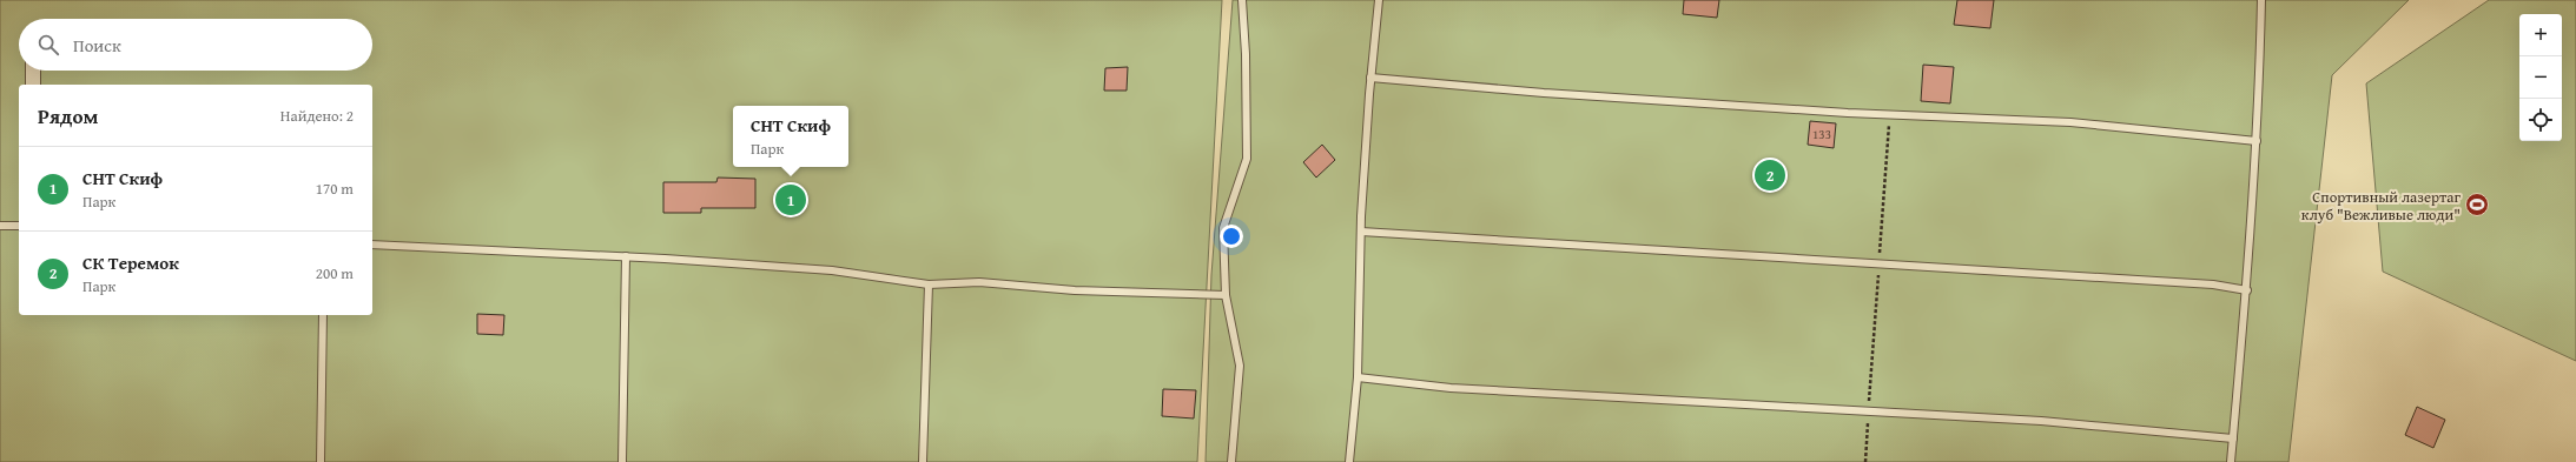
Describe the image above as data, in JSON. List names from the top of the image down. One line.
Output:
{"places":{"sports":["Спортивный лазертаг клуб \"Вежливые люди\""]},"house_numbers":["133"],"page":{"map_buttons":["+","−"],"search":"Поиск","heading":["Рядом","Найдено: 2"],"popup":["СНТ Скиф","Парк"],"list":[{"mark":"1","name":"СНТ Скиф","note":"Парк","value":"170 m"},{"mark":"2","name":"СК Теремок","note":"Парк","value":"200 m"}],"pins":["2","1"]}}
